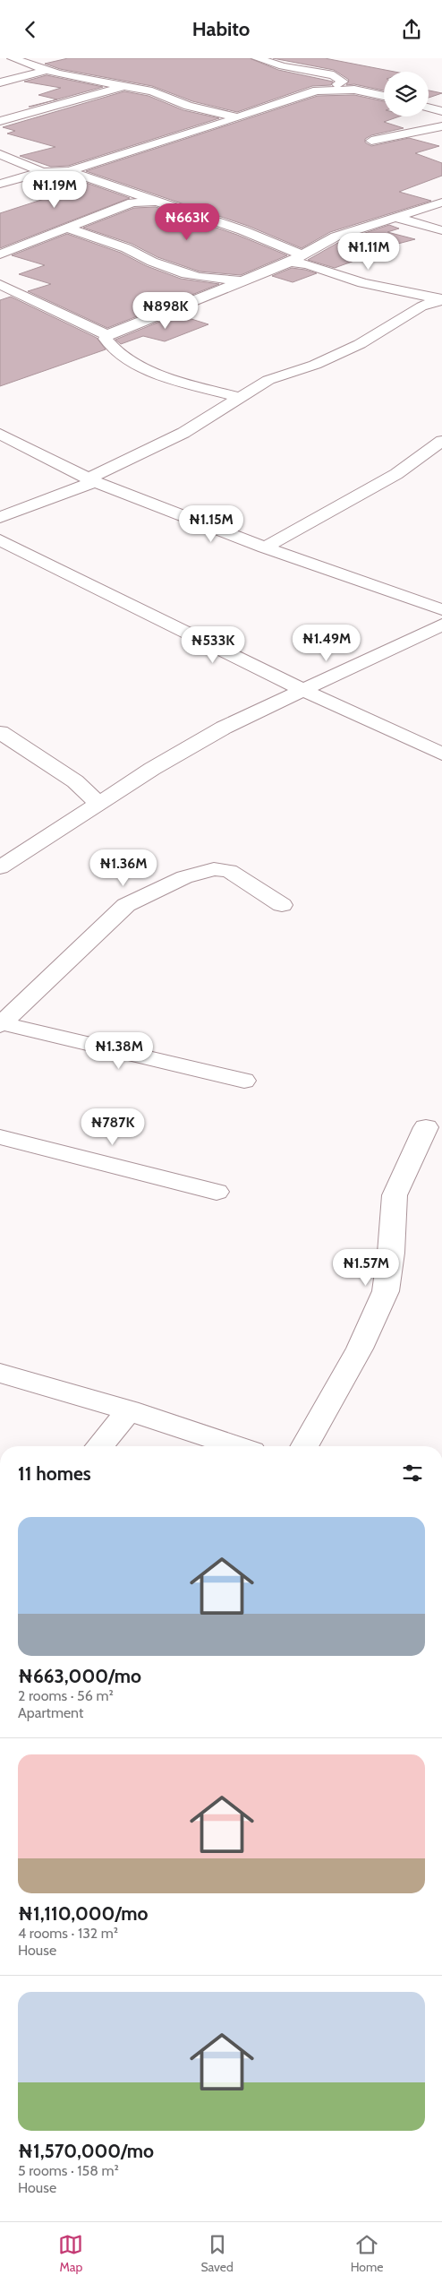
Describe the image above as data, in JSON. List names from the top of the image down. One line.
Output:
{"page":{"header":"Habito","price":["₦1.19M","₦663K","₦1.11M","₦898K","₦1.15M","₦1.49M","₦533K","₦1.36M","₦1.38M","₦787K","₦1.57M"],"heading":"11 homes","list":[{"name":"₦663,000/mo","note":"2 rooms · 56 m² · Apartment"},{"name":"₦1,110,000/mo","note":"4 rooms · 132 m² · House"},{"name":"₦1,570,000/mo","note":"5 rooms · 158 m² · House"}],"tabs":["Map","Saved","Home"]}}
